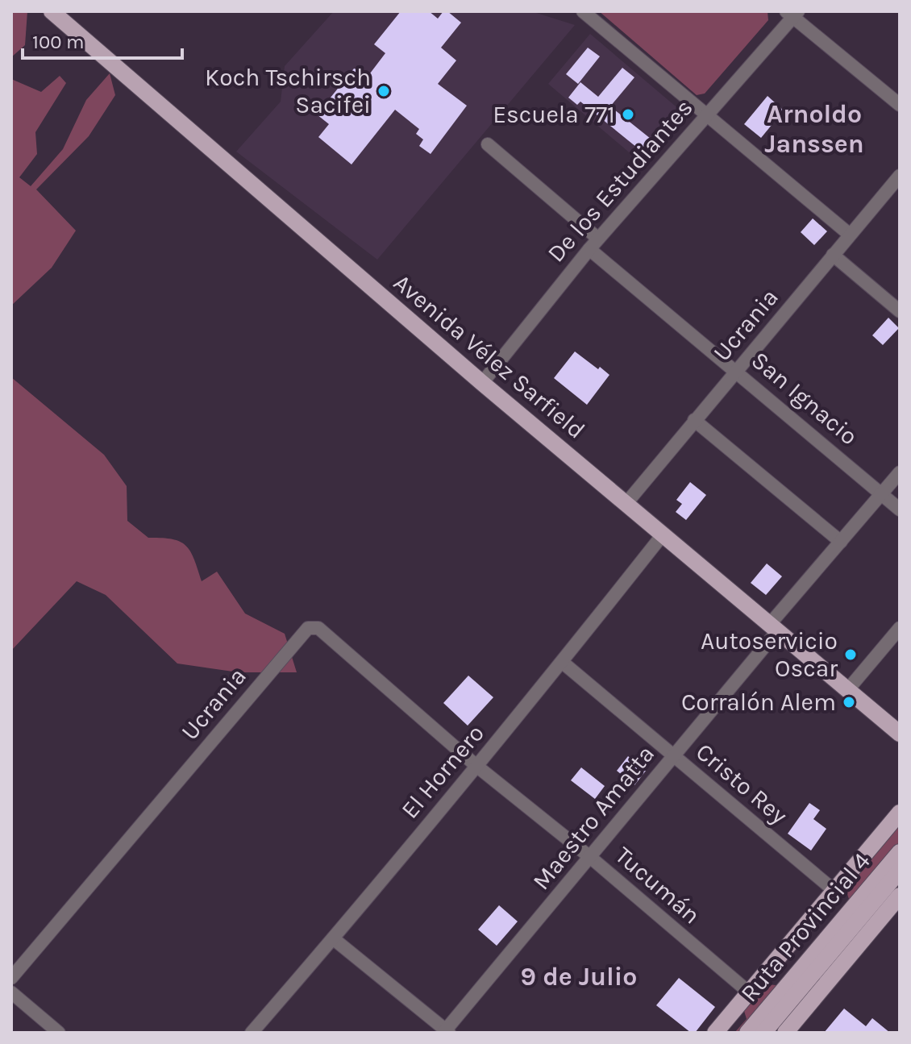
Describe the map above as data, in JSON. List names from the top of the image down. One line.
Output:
{"streets":{"main road":["Avenida Vélez Sarfield","Ruta Provincial 4"],"street":["De los Estudiantes","Ucrania","San Ignacio","El Hornero","Cristo Rey","Maestro Amatta","Tucumán"]},"crossings":[["De los Estudiantes","Avenida Vélez Sarfield"],["De los Estudiantes","San Ignacio"],["Ucrania","Avenida Vélez Sarfield"],["Ucrania","San Ignacio"],["Ucrania","El Hornero"],["Ucrania","Tucumán"],["Avenida Vélez Sarfield","El Hornero"],["Avenida Vélez Sarfield","Maestro Amatta"],["El Hornero","Cristo Rey"],["El Hornero","Tucumán"],["Cristo Rey","Maestro Amatta"],["Maestro Amatta","Tucumán"]],"districts":["Arnoldo Janssen","9 de Julio"],"places":["Koch Tschirsch Sacifei","Escuela 771","Autoservicio Oscar","Corralón Alem"],"scale_bar":"100 m"}
